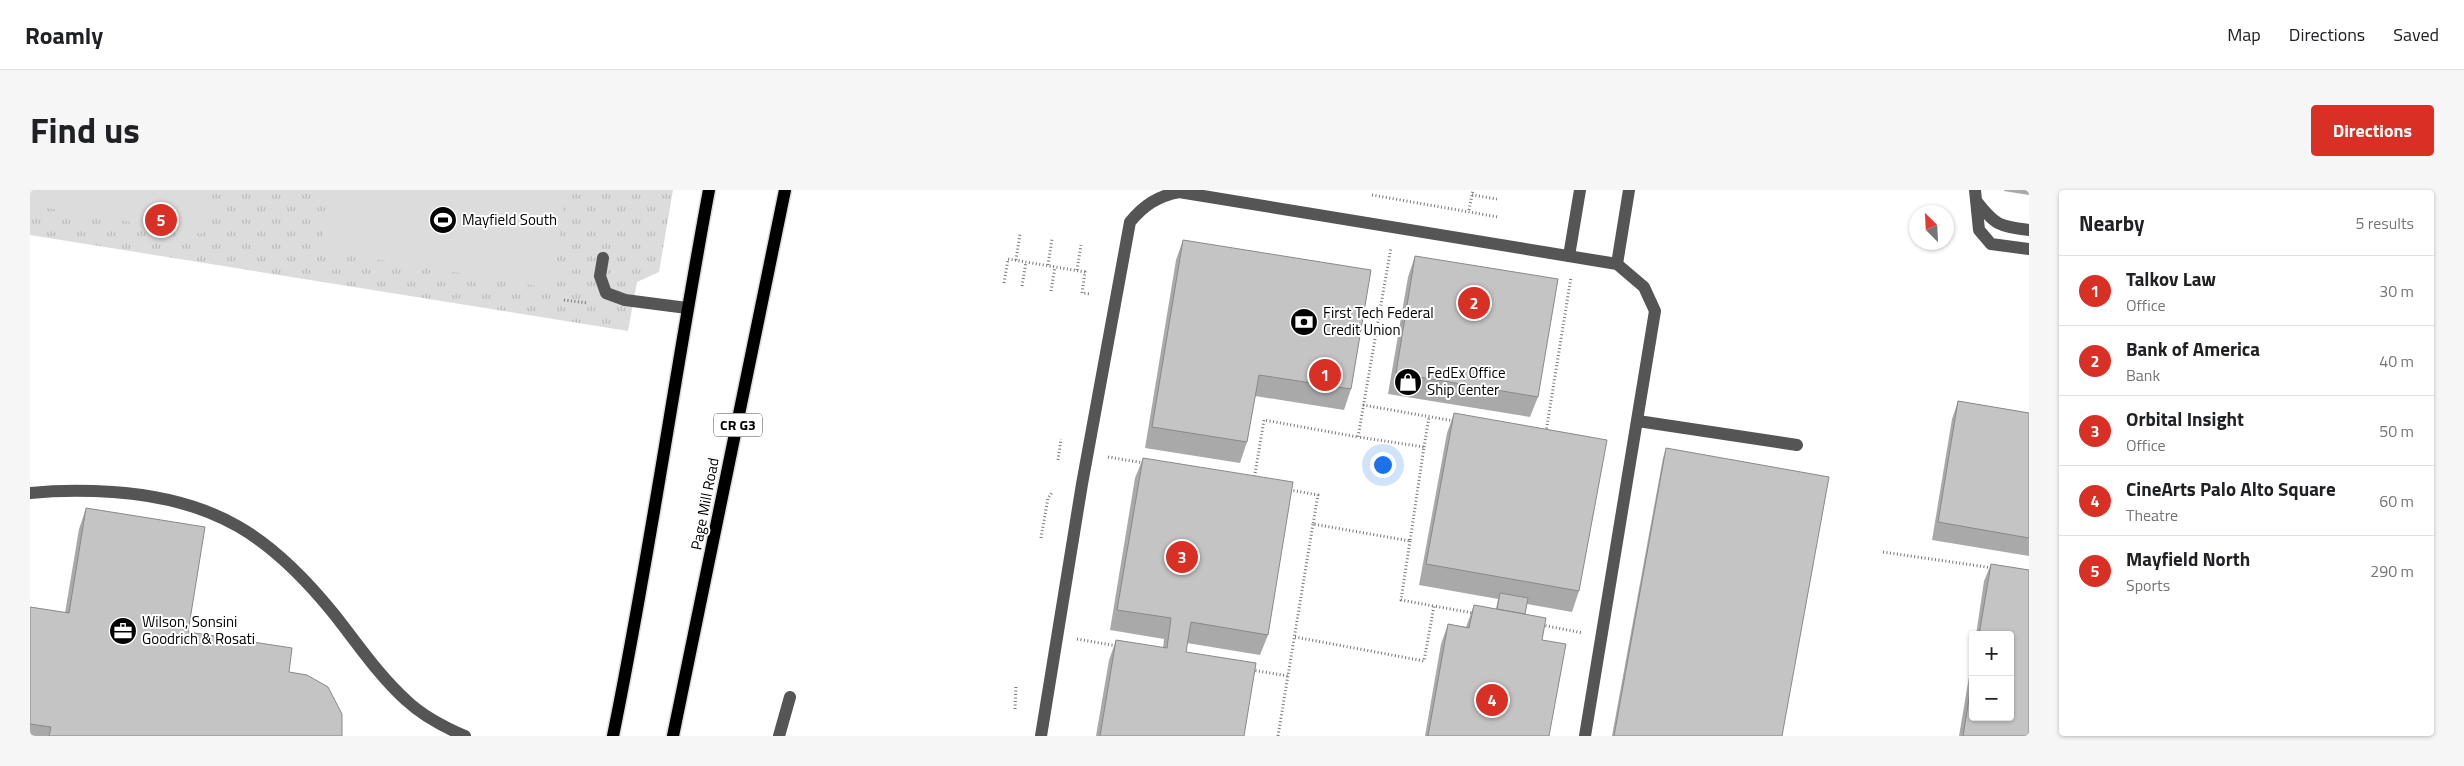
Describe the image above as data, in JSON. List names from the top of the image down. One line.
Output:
{"streets":{"main road":["CR G3","Page Mill Road"]},"places":{"sports":["Mayfield South"],"bank":["First Tech Federal Credit Union"],"shop":["FedEx Office Ship Center"],"office":["Wilson, Sonsini Goodrich & Rosati"]},"north":"top left","page":{"header":"Roamly","nav":["Map","Directions","Saved"],"title":"Find us","buttons":"Directions","heading":["Nearby","5 results"],"pins":["5","2","1","3","4"],"list":[{"mark":"1","name":"Talkov Law","note":"Office","value":"30 m"},{"mark":"2","name":"Bank of America","note":"Bank","value":"40 m"},{"mark":"3","name":"Orbital Insight","note":"Office","value":"50 m"},{"mark":"4","name":"CineArts Palo Alto Square","note":"Theatre","value":"60 m"},{"mark":"5","name":"Mayfield North","note":"Sports","value":"290 m"}],"map_buttons":["+","−"]}}
